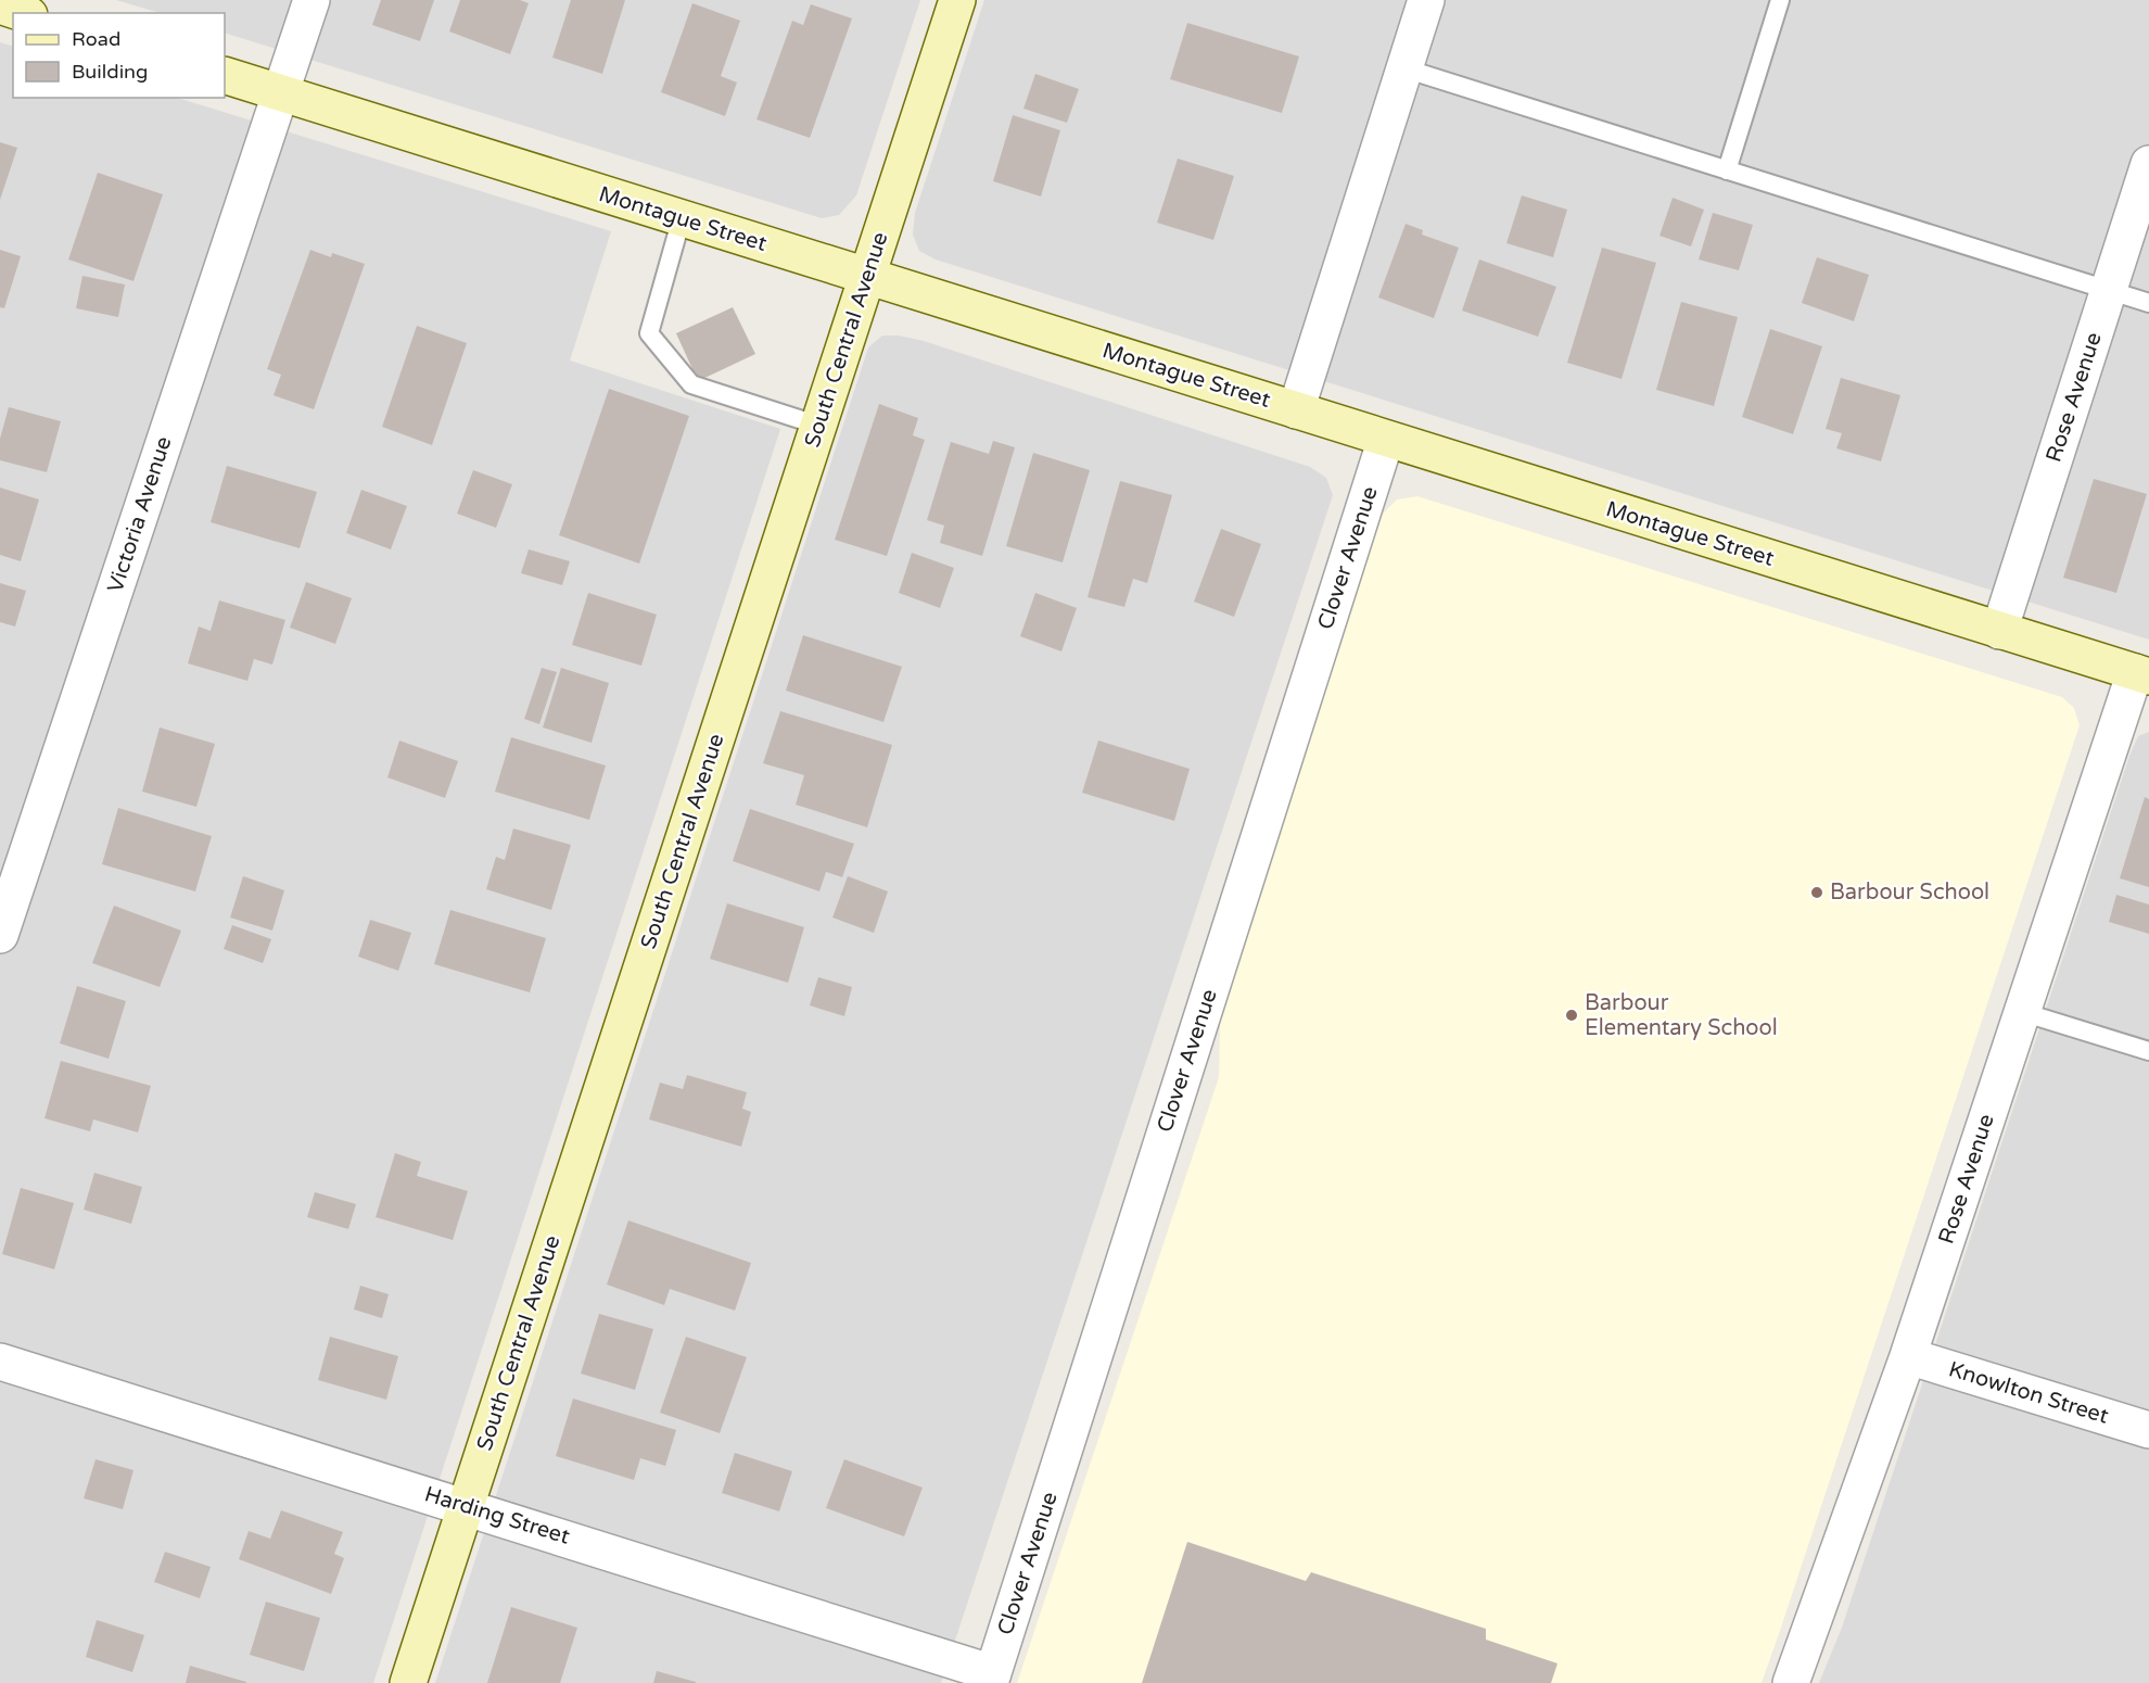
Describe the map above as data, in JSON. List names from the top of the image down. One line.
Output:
{"streets":{"street":["Montague Street","South Central Avenue","Rose Avenue","Victoria Avenue","Clover Avenue","Knowlton Street","Harding Street"]},"crossings":[["Montague Street","South Central Avenue"],["Montague Street","Rose Avenue"],["Montague Street","Victoria Avenue"],["Montague Street","Clover Avenue"],["South Central Avenue","Harding Street"],["Rose Avenue","Knowlton Street"],["Clover Avenue","Harding Street"]],"places":["Barbour School","Barbour Elementary School"],"legend":["Road","Building"]}
